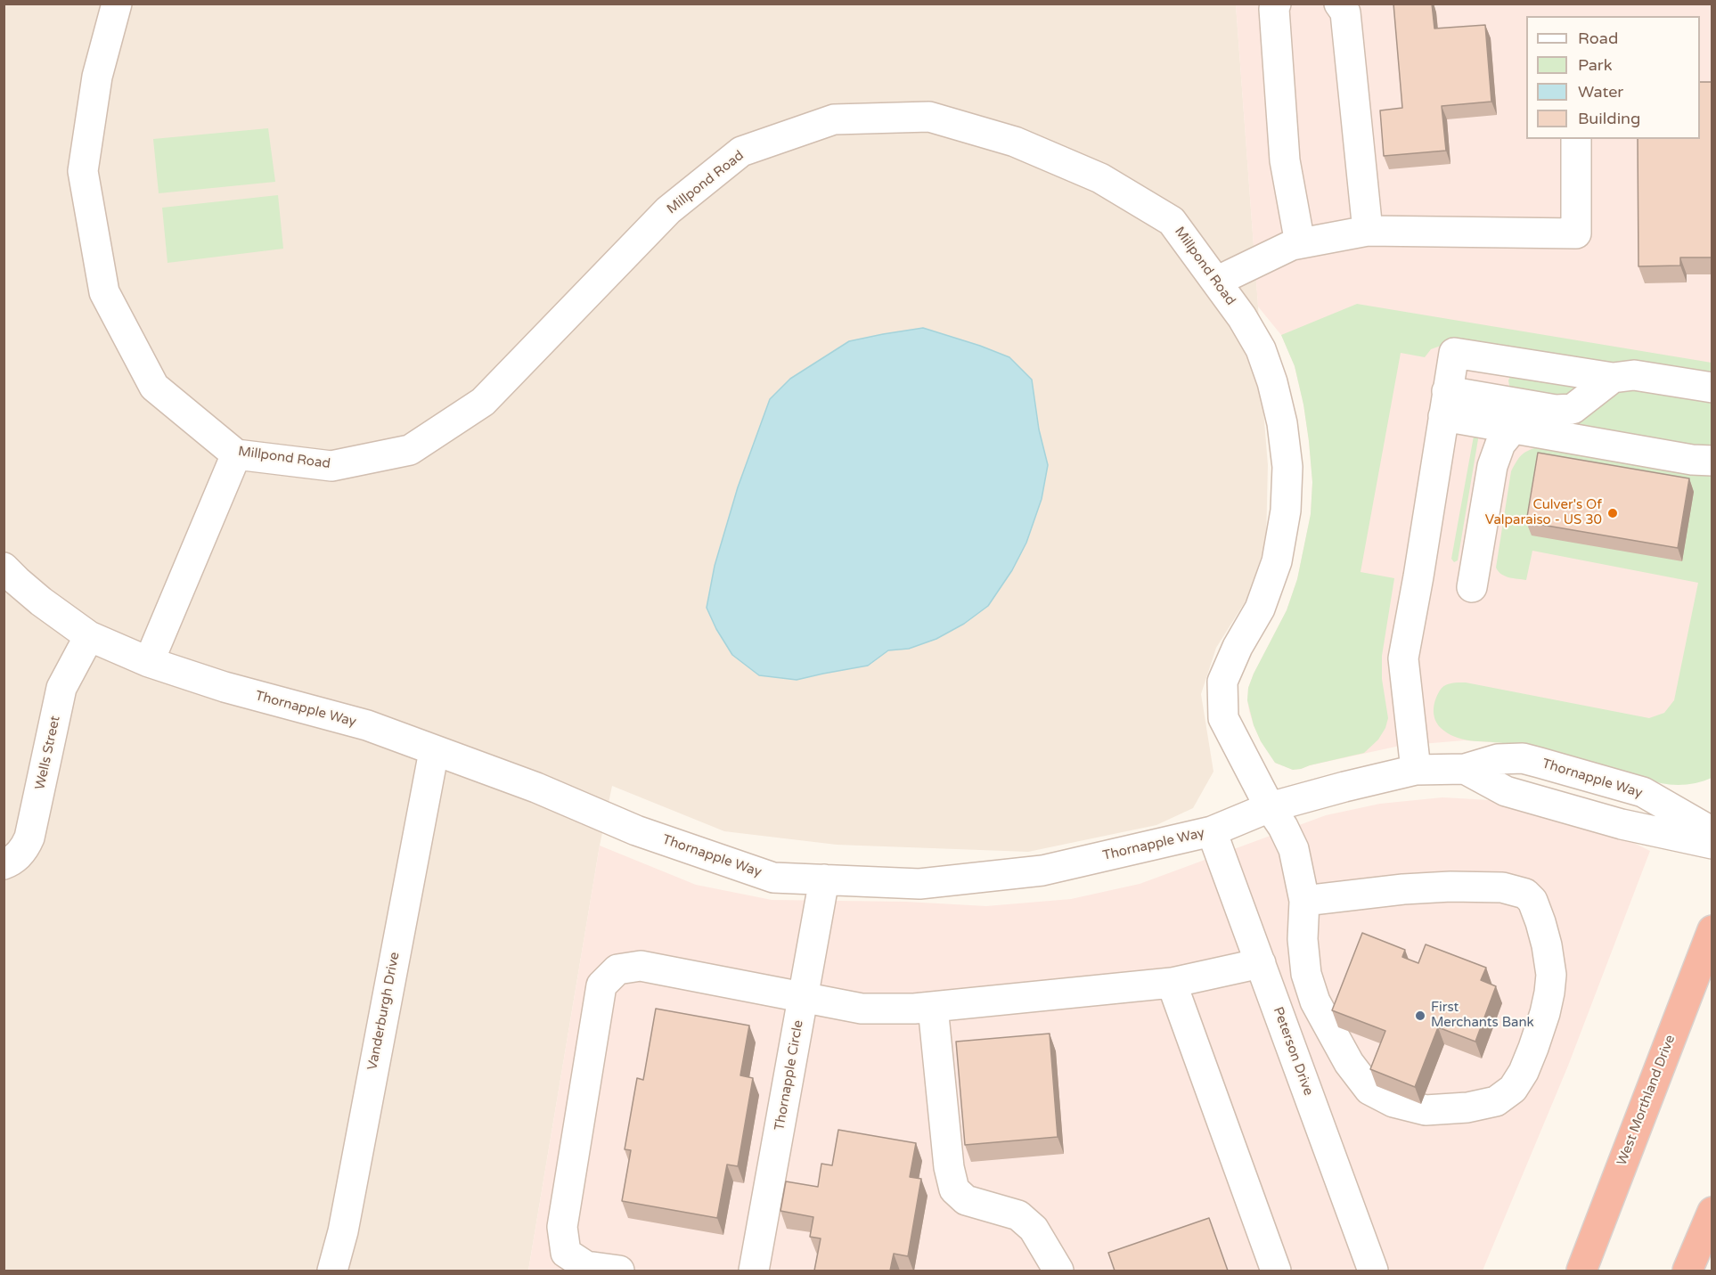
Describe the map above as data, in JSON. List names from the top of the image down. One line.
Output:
{"streets":{"highway":["West Morthland Drive"],"street":["Millpond Road","Thornapple Way","Wells Street","Vanderburgh Drive","Peterson Drive","Thornapple Circle"]},"crossings":[["Millpond Road","Thornapple Way"],["Thornapple Way","Wells Street"],["Thornapple Way","Vanderburgh Drive"],["Thornapple Way","Peterson Drive"],["Thornapple Way","Thornapple Circle"]],"places":["Culver's Of Valparaiso - US 30","First Merchants Bank"],"legend":["Road","Park","Water","Building"]}
